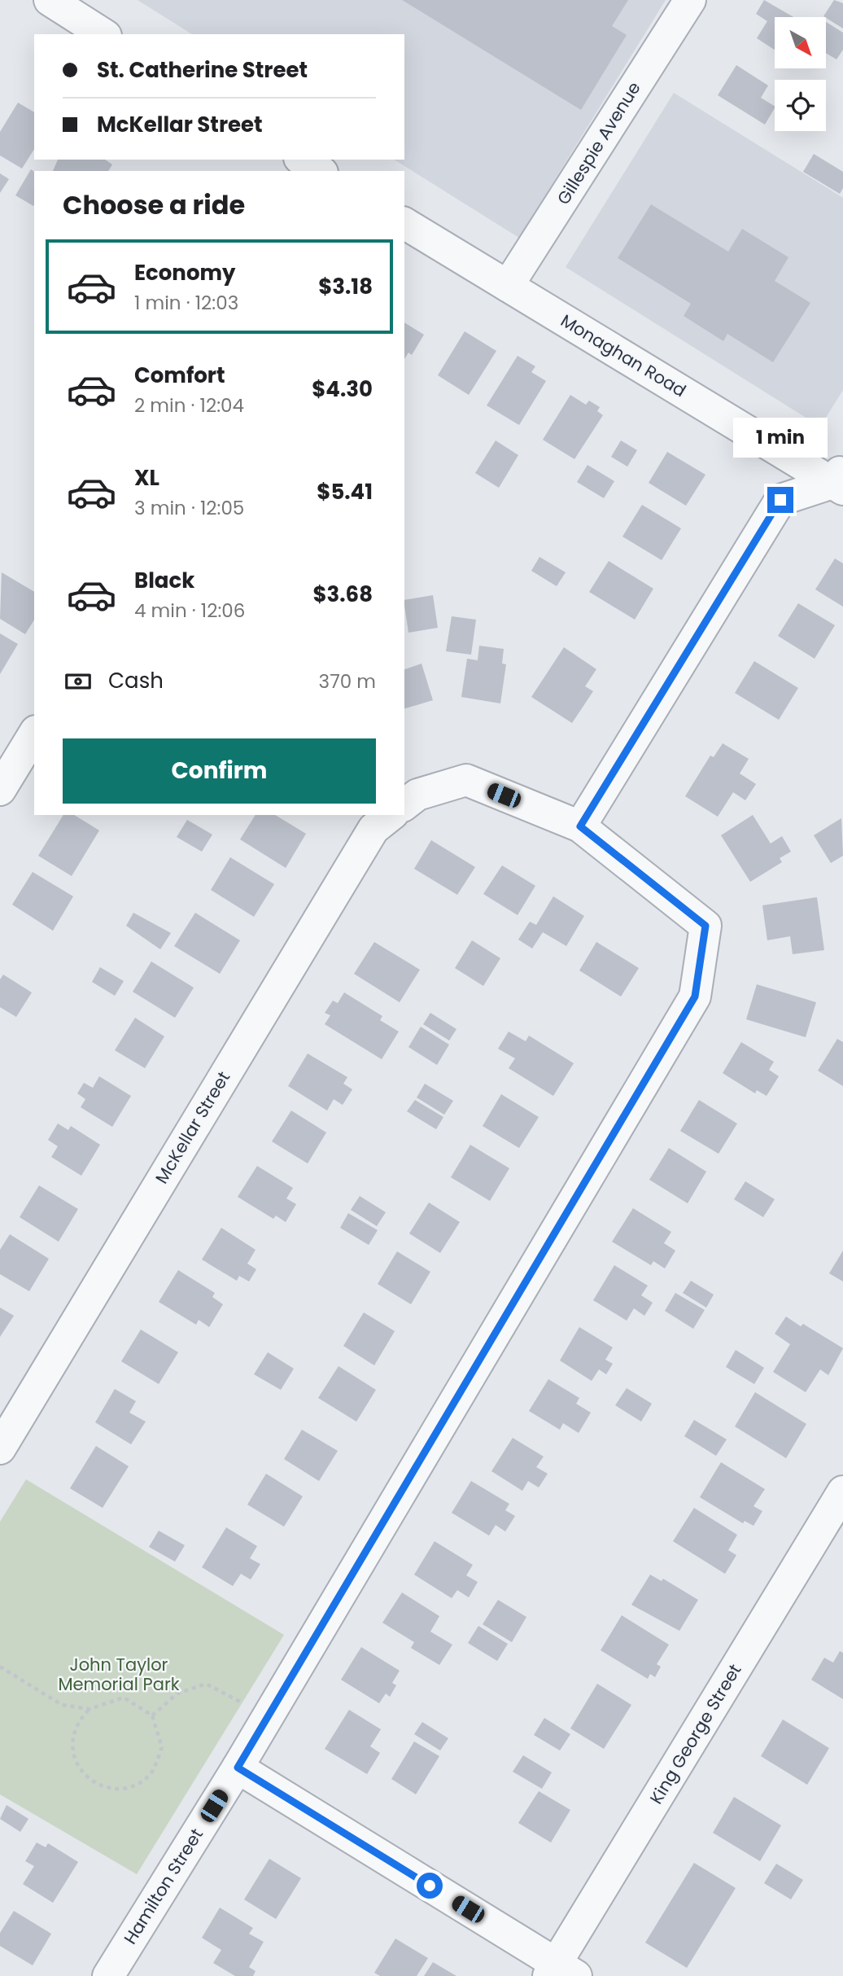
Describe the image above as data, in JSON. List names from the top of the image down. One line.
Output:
{"streets":{"street":["Gillespie Avenue","Monaghan Road","McKellar Street","King George Street","Hamilton Street"]},"crossings":[["Gillespie Avenue","Monaghan Road"]],"parks":["John Taylor Memorial Park"],"north":"bottom right","page":{"banner":["St. Catherine Street","McKellar Street"],"heading":"Choose a ride","list":[{"name":"Economy","note":"1 min · 12:03","value":"$3.18"},{"name":"Comfort","note":"2 min · 12:04","value":"$4.30"},{"name":"XL","note":"3 min · 12:05","value":"$5.41"},{"name":"Black","note":"4 min · 12:06","value":"$3.68"}],"bubble":"1 min","pay":["Cash","370 m"],"buttons":"Confirm"}}
